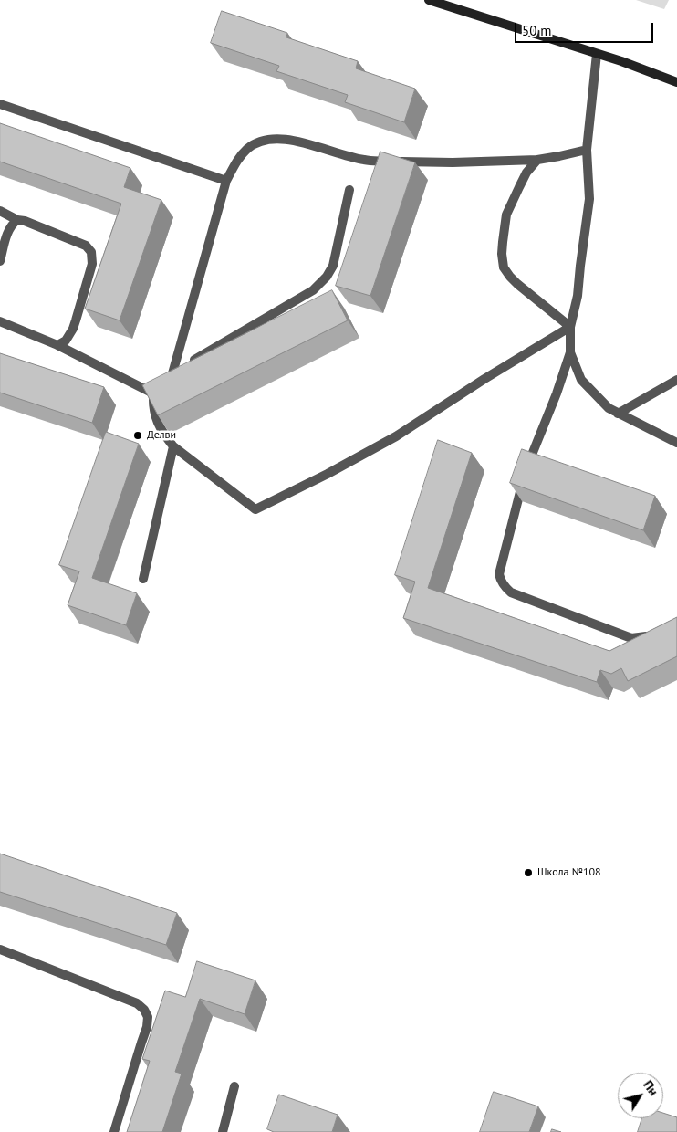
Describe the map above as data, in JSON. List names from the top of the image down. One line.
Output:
{"places":["Делви","Школа №108"],"scale_bar":"50 m","north":"top right"}
